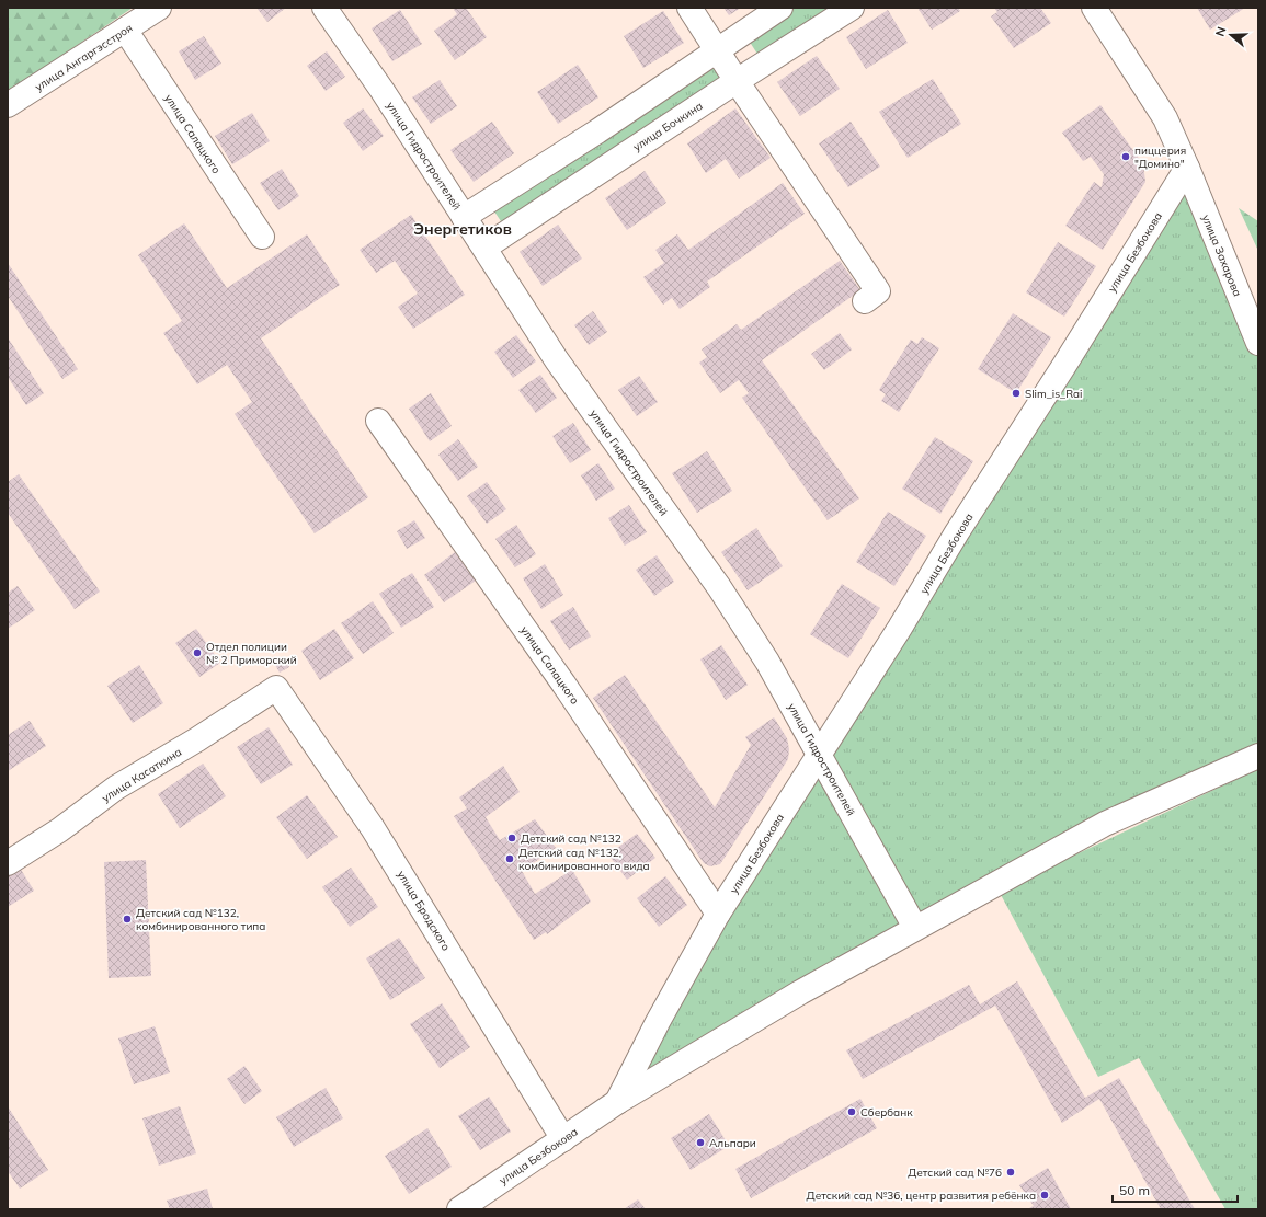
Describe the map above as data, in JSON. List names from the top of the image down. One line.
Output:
{"streets":{"street":["улица Ангаргэсстроя","улица Бочкина","улица Салацкого","улица Гидростроителей","улица Безбокова","улица Захарова","улица Касаткина","улица Бродского"]},"crossings":[["улица Ангаргэсстроя","улица Салацкого"],["улица Бочкина","улица Гидростроителей"],["улица Салацкого","улица Безбокова"],["улица Гидростроителей","улица Безбокова"],["улица Безбокова","улица Захарова"],["улица Безбокова","улица Бродского"],["улица Касаткина","улица Бродского"]],"districts":["Энергетиков"],"places":["пиццерия \"Домино\"","Slim_is_Rai","Отдел полиции № 2 Приморский","Детский сад №132","Детский сад №132, комбинированного вида","Детский сад №132, комбинированного типа","Сбербанк","Альпари","Детский сад №76","Детский сад №36, центр развития ребёнка"],"scale_bar":"50 m","north":"left"}
